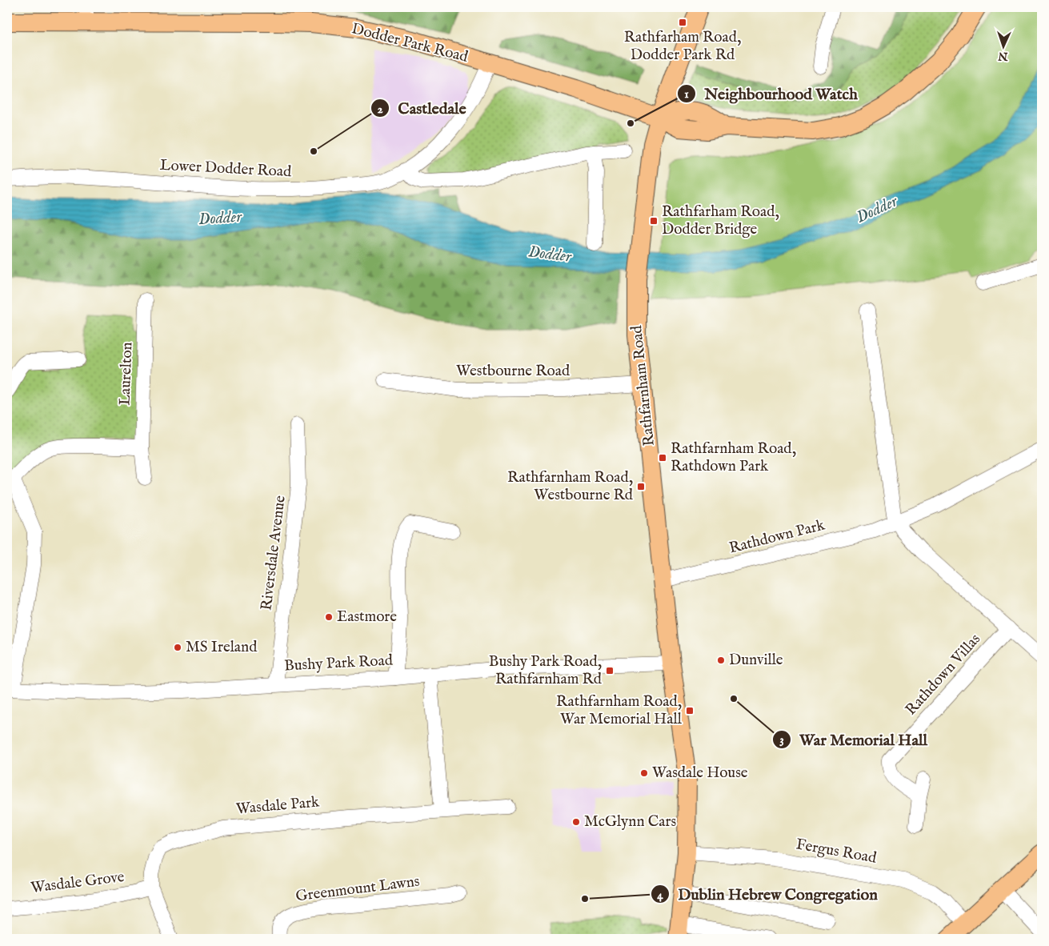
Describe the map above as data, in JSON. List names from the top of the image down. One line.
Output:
{"streets":{"main road":["Dodder Park Road","Rathfarnham Road"],"street":["Lower Dodder Road","Westbourne Road","Laurelton","Rathdown Park","Riversdale Avenue","Bushy Park Road","Rathdown Villas","Wasdale Park","Fergus Road","Wasdale Grove","Greenmount Lawns"]},"crossings":[["Dodder Park Road","Lower Dodder Road"],["Dodder Park Road","Rathfarnham Road"],["Westbourne Road","Rathfarnham Road"],["Rathfarnham Road","Rathdown Park"],["Rathfarnham Road","Bushy Park Road"],["Rathfarnham Road","Fergus Road"],["Riversdale Avenue","Bushy Park Road"],["Wasdale Park","Wasdale Grove"]],"water":["Dodder"],"places":{"transit":["Rathfarham Road, Dodder Park Rd","Rathfarham Road, Dodder Bridge","Rathfarnham Road, Rathdown Park","Rathfarnham Road, Westbourne Rd","Bushy Park Road, Rathfarnham Rd","Rathfarnham Road, War Memorial Hall"],"other":["Neighbourhood Watch","Castledale","Eastmore","MS Ireland","Dunville","War Memorial Hall","Wasdale House","McGlynn Cars","Dublin Hebrew Congregation"]},"north":"bottom"}
